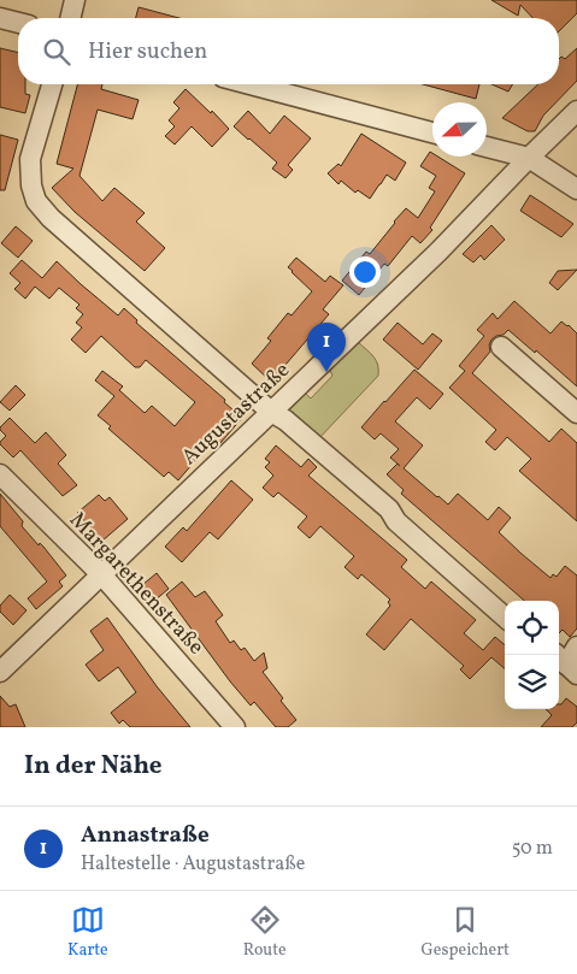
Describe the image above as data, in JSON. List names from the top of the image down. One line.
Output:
{"streets":{"street":["Augustastraße","Margarethenstraße"]},"crossings":[["Augustastraße","Margarethenstraße"]],"north":"left","page":{"search":"Hier suchen","pins":"1","heading":"In der Nähe","list":[{"mark":"1","name":"Annastraße","note":"Haltestelle · Augustastraße","value":"50 m"}],"nav":["Karte","Route","Gespeichert"]}}
